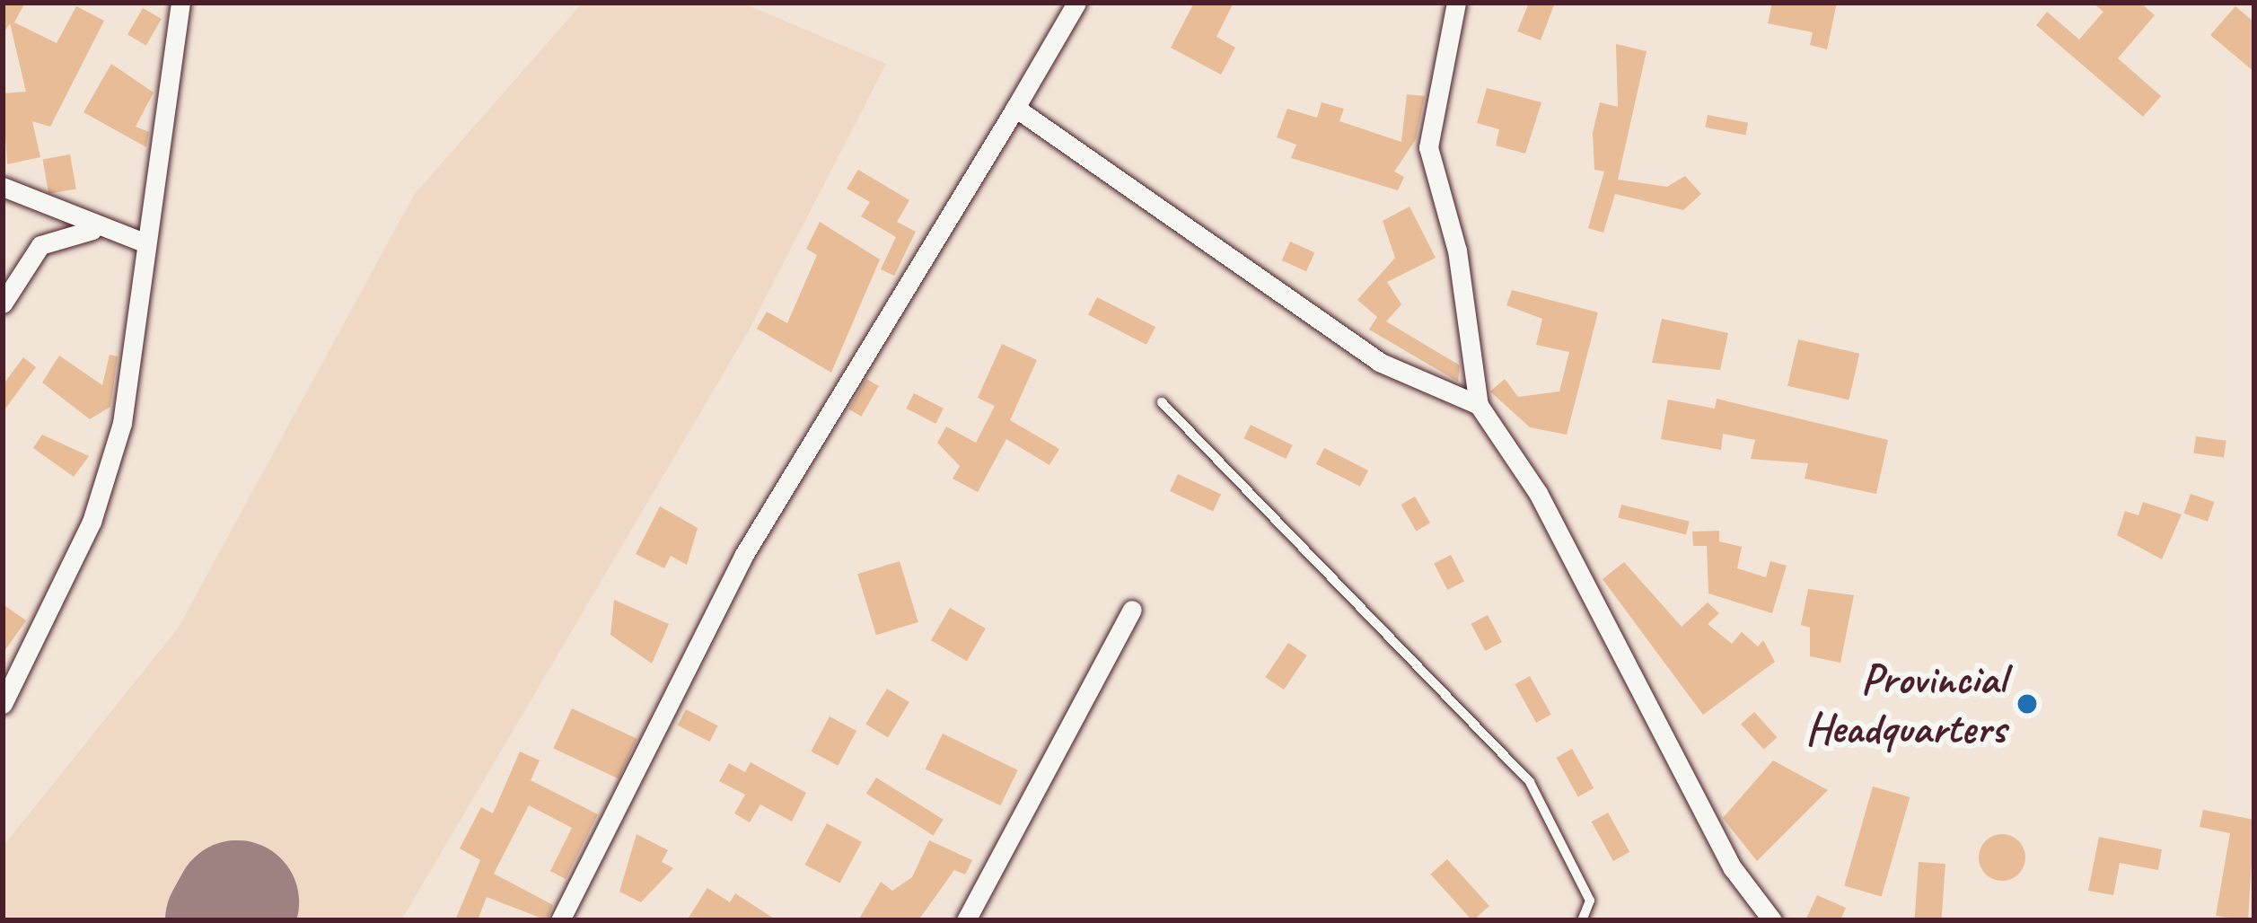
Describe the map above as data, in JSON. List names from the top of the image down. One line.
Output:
{"places":["Provincial Headquarters"]}
